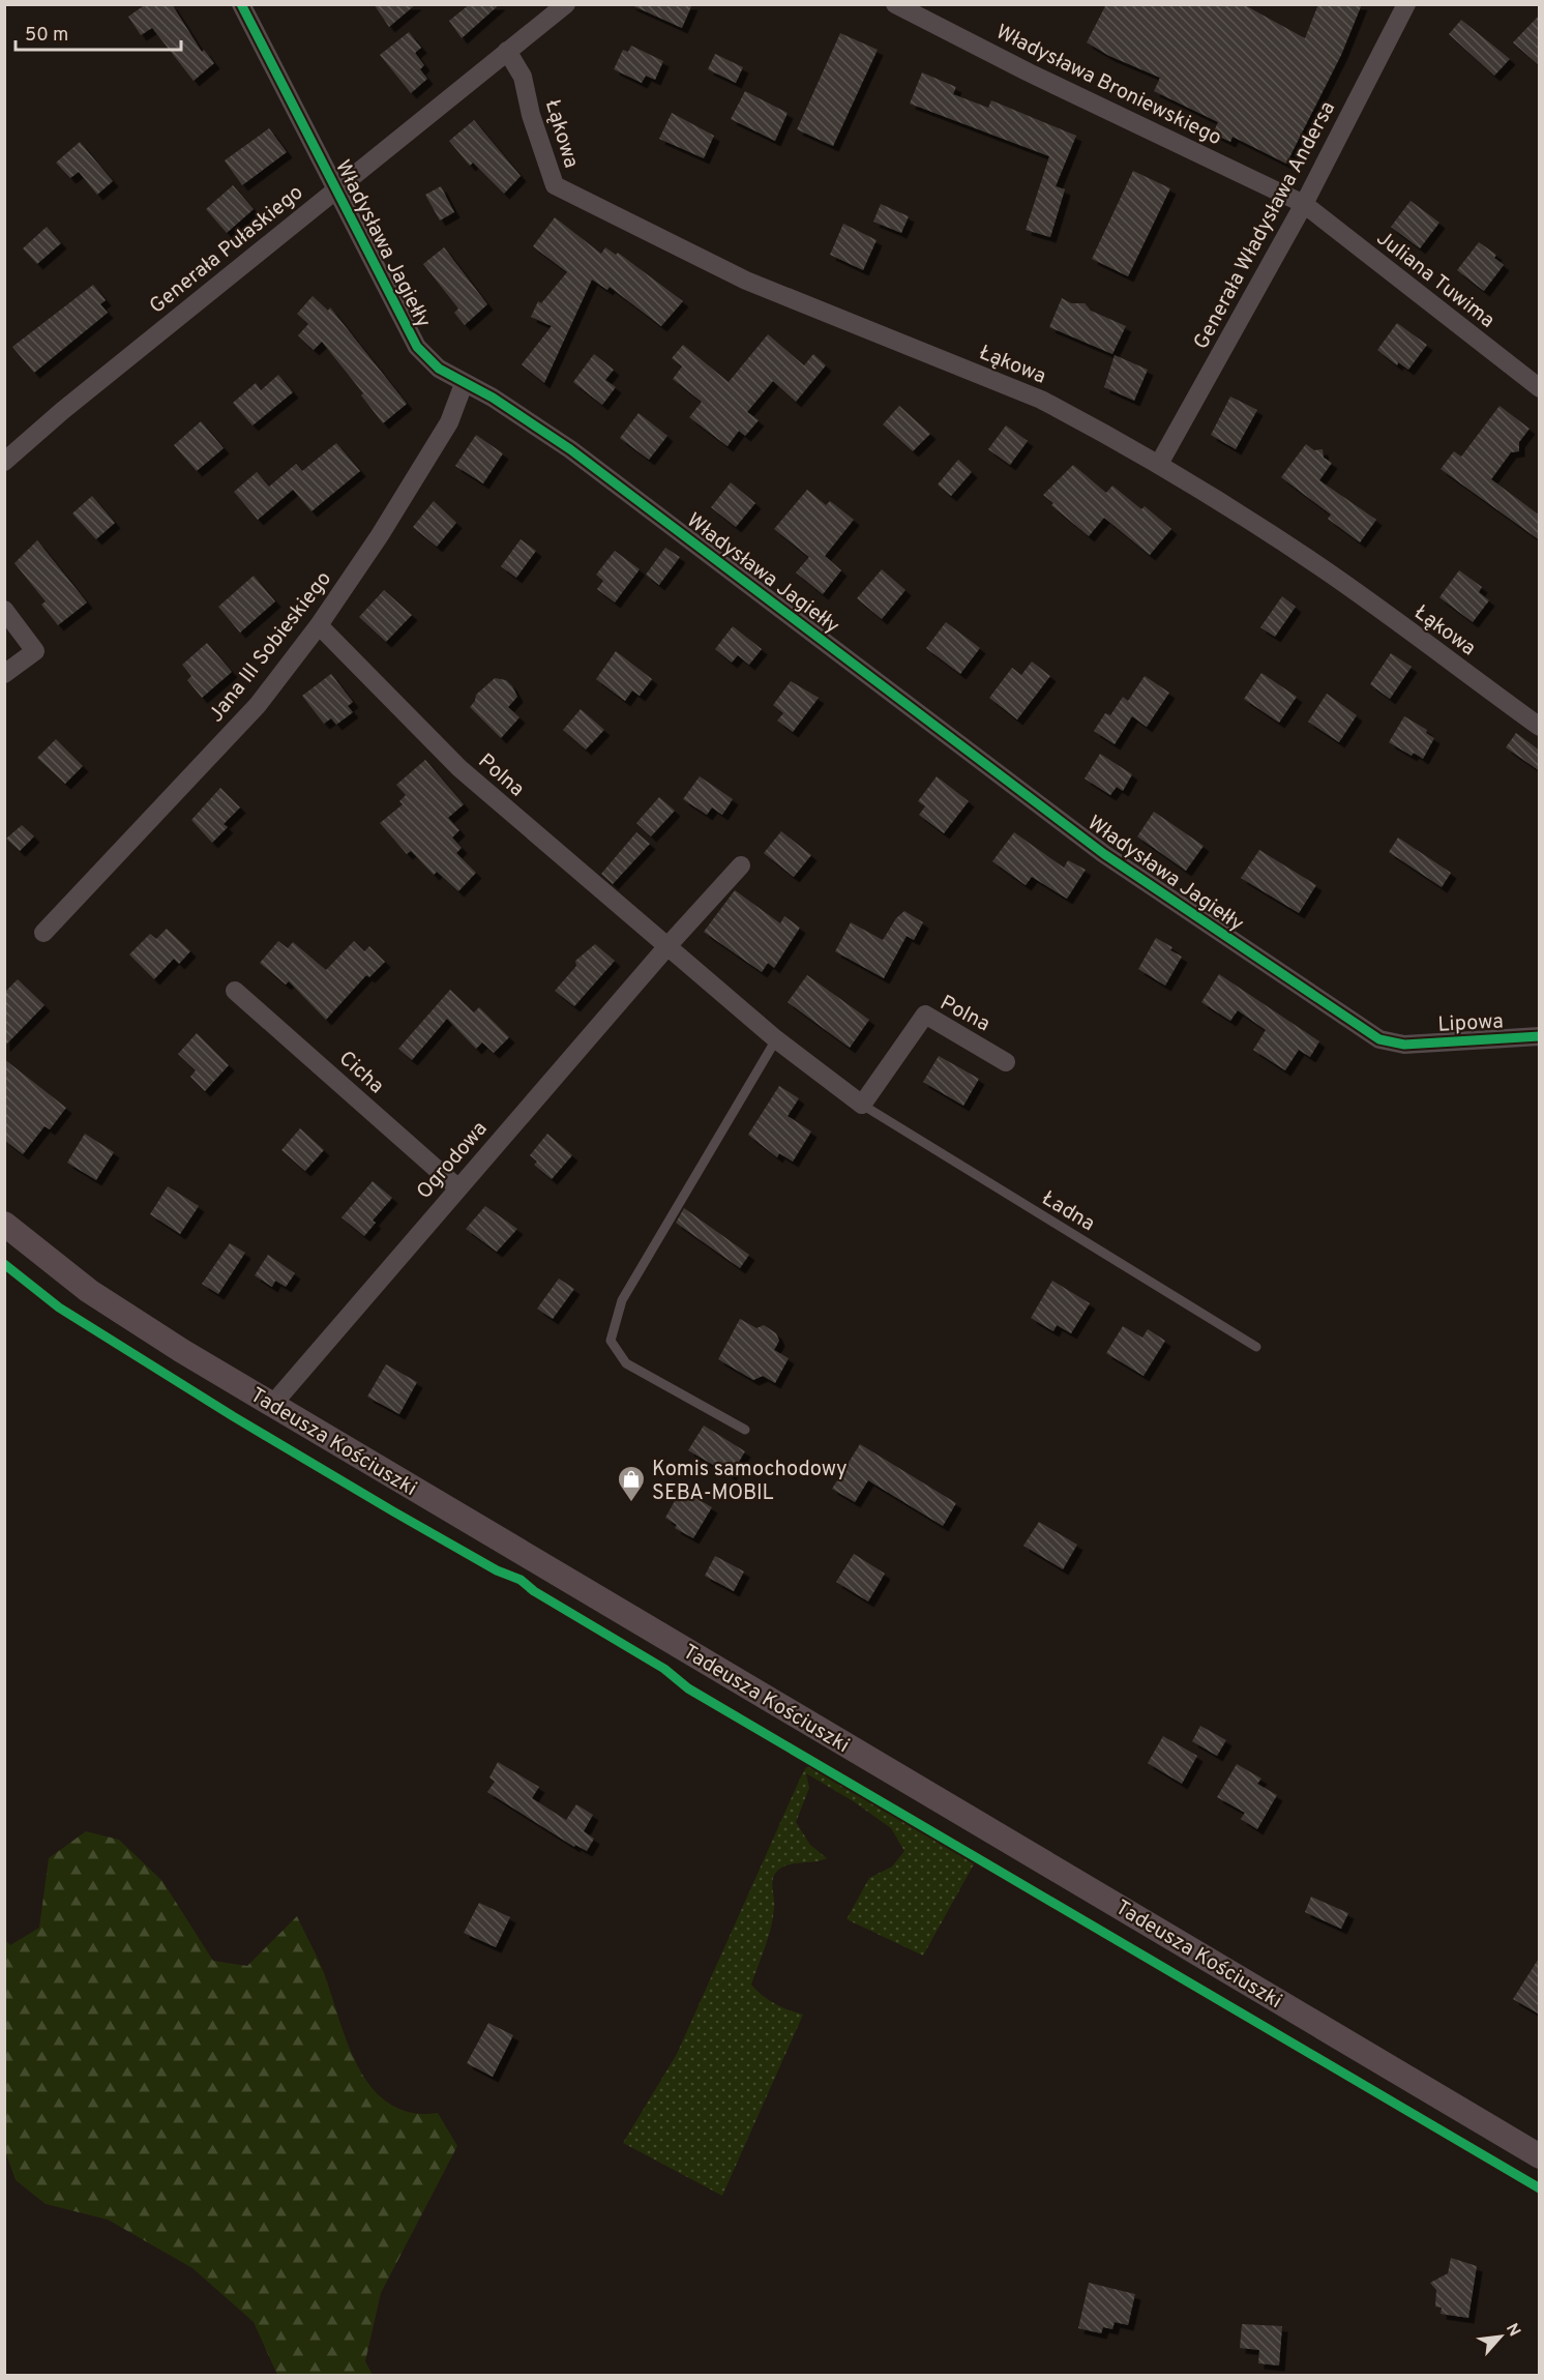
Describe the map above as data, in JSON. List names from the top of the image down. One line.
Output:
{"streets":{"main road":["Tadeusza Kościuszki"],"street":["Władysława Broniewskiego","Łąkowa","Generała Władysława Andersa","Władysława Jagiełły","Generała Pułaskiego","Juliana Tuwima","Jana III Sobieskiego","Polna","Lipowa","Cicha","Ogrodowa"],"lane":["Ładna"]},"crossings":[["Władysława Broniewskiego","Generała Władysława Andersa"],["Władysława Broniewskiego","Juliana Tuwima"],["Łąkowa","Generała Władysława Andersa"],["Łąkowa","Generała Pułaskiego"],["Generała Władysława Andersa","Juliana Tuwima"],["Władysława Jagiełły","Generała Pułaskiego"],["Władysława Jagiełły","Jana III Sobieskiego"],["Władysława Jagiełły","Lipowa"],["Jana III Sobieskiego","Polna"],["Polna","Ogrodowa"],["Polna","Ładna"],["Cicha","Ogrodowa"],["Ogrodowa","Tadeusza Kościuszki"]],"places":{"shop":["Komis samochodowy SEBA-MOBIL"]},"scale_bar":"50 m","north":"top right"}
